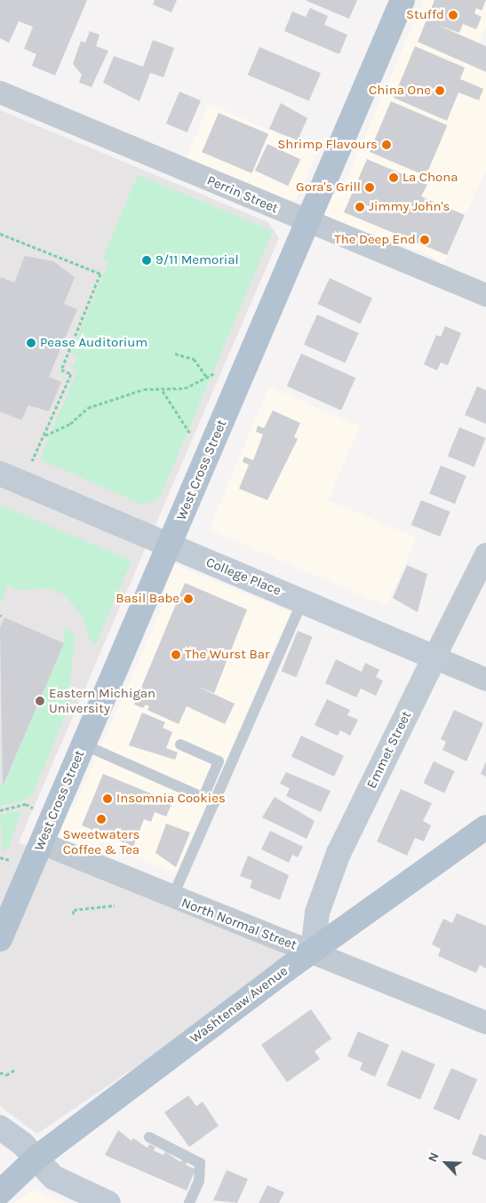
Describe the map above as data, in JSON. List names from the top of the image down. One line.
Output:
{"streets":{"main road":["West Cross Street","Washtenaw Avenue"],"street":["Perrin Street","College Place","Emmet Street","North Normal Street"]},"crossings":[["Perrin Street","West Cross Street"],["West Cross Street","College Place"],["West Cross Street","North Normal Street"],["College Place","Emmet Street"],["Emmet Street","North Normal Street"],["Emmet Street","Washtenaw Avenue"],["North Normal Street","Washtenaw Avenue"]],"places":["Stuffd","China One","Shrimp Flavours","La Chona","Gora's Grill","Jimmy John's","The Deep End","9/11 Memorial","Pease Auditorium","Basil Babe","The Wurst Bar","Eastern Michigan University","Insomnia Cookies","Sweetwaters Coffee & Tea"],"north":"top left"}
